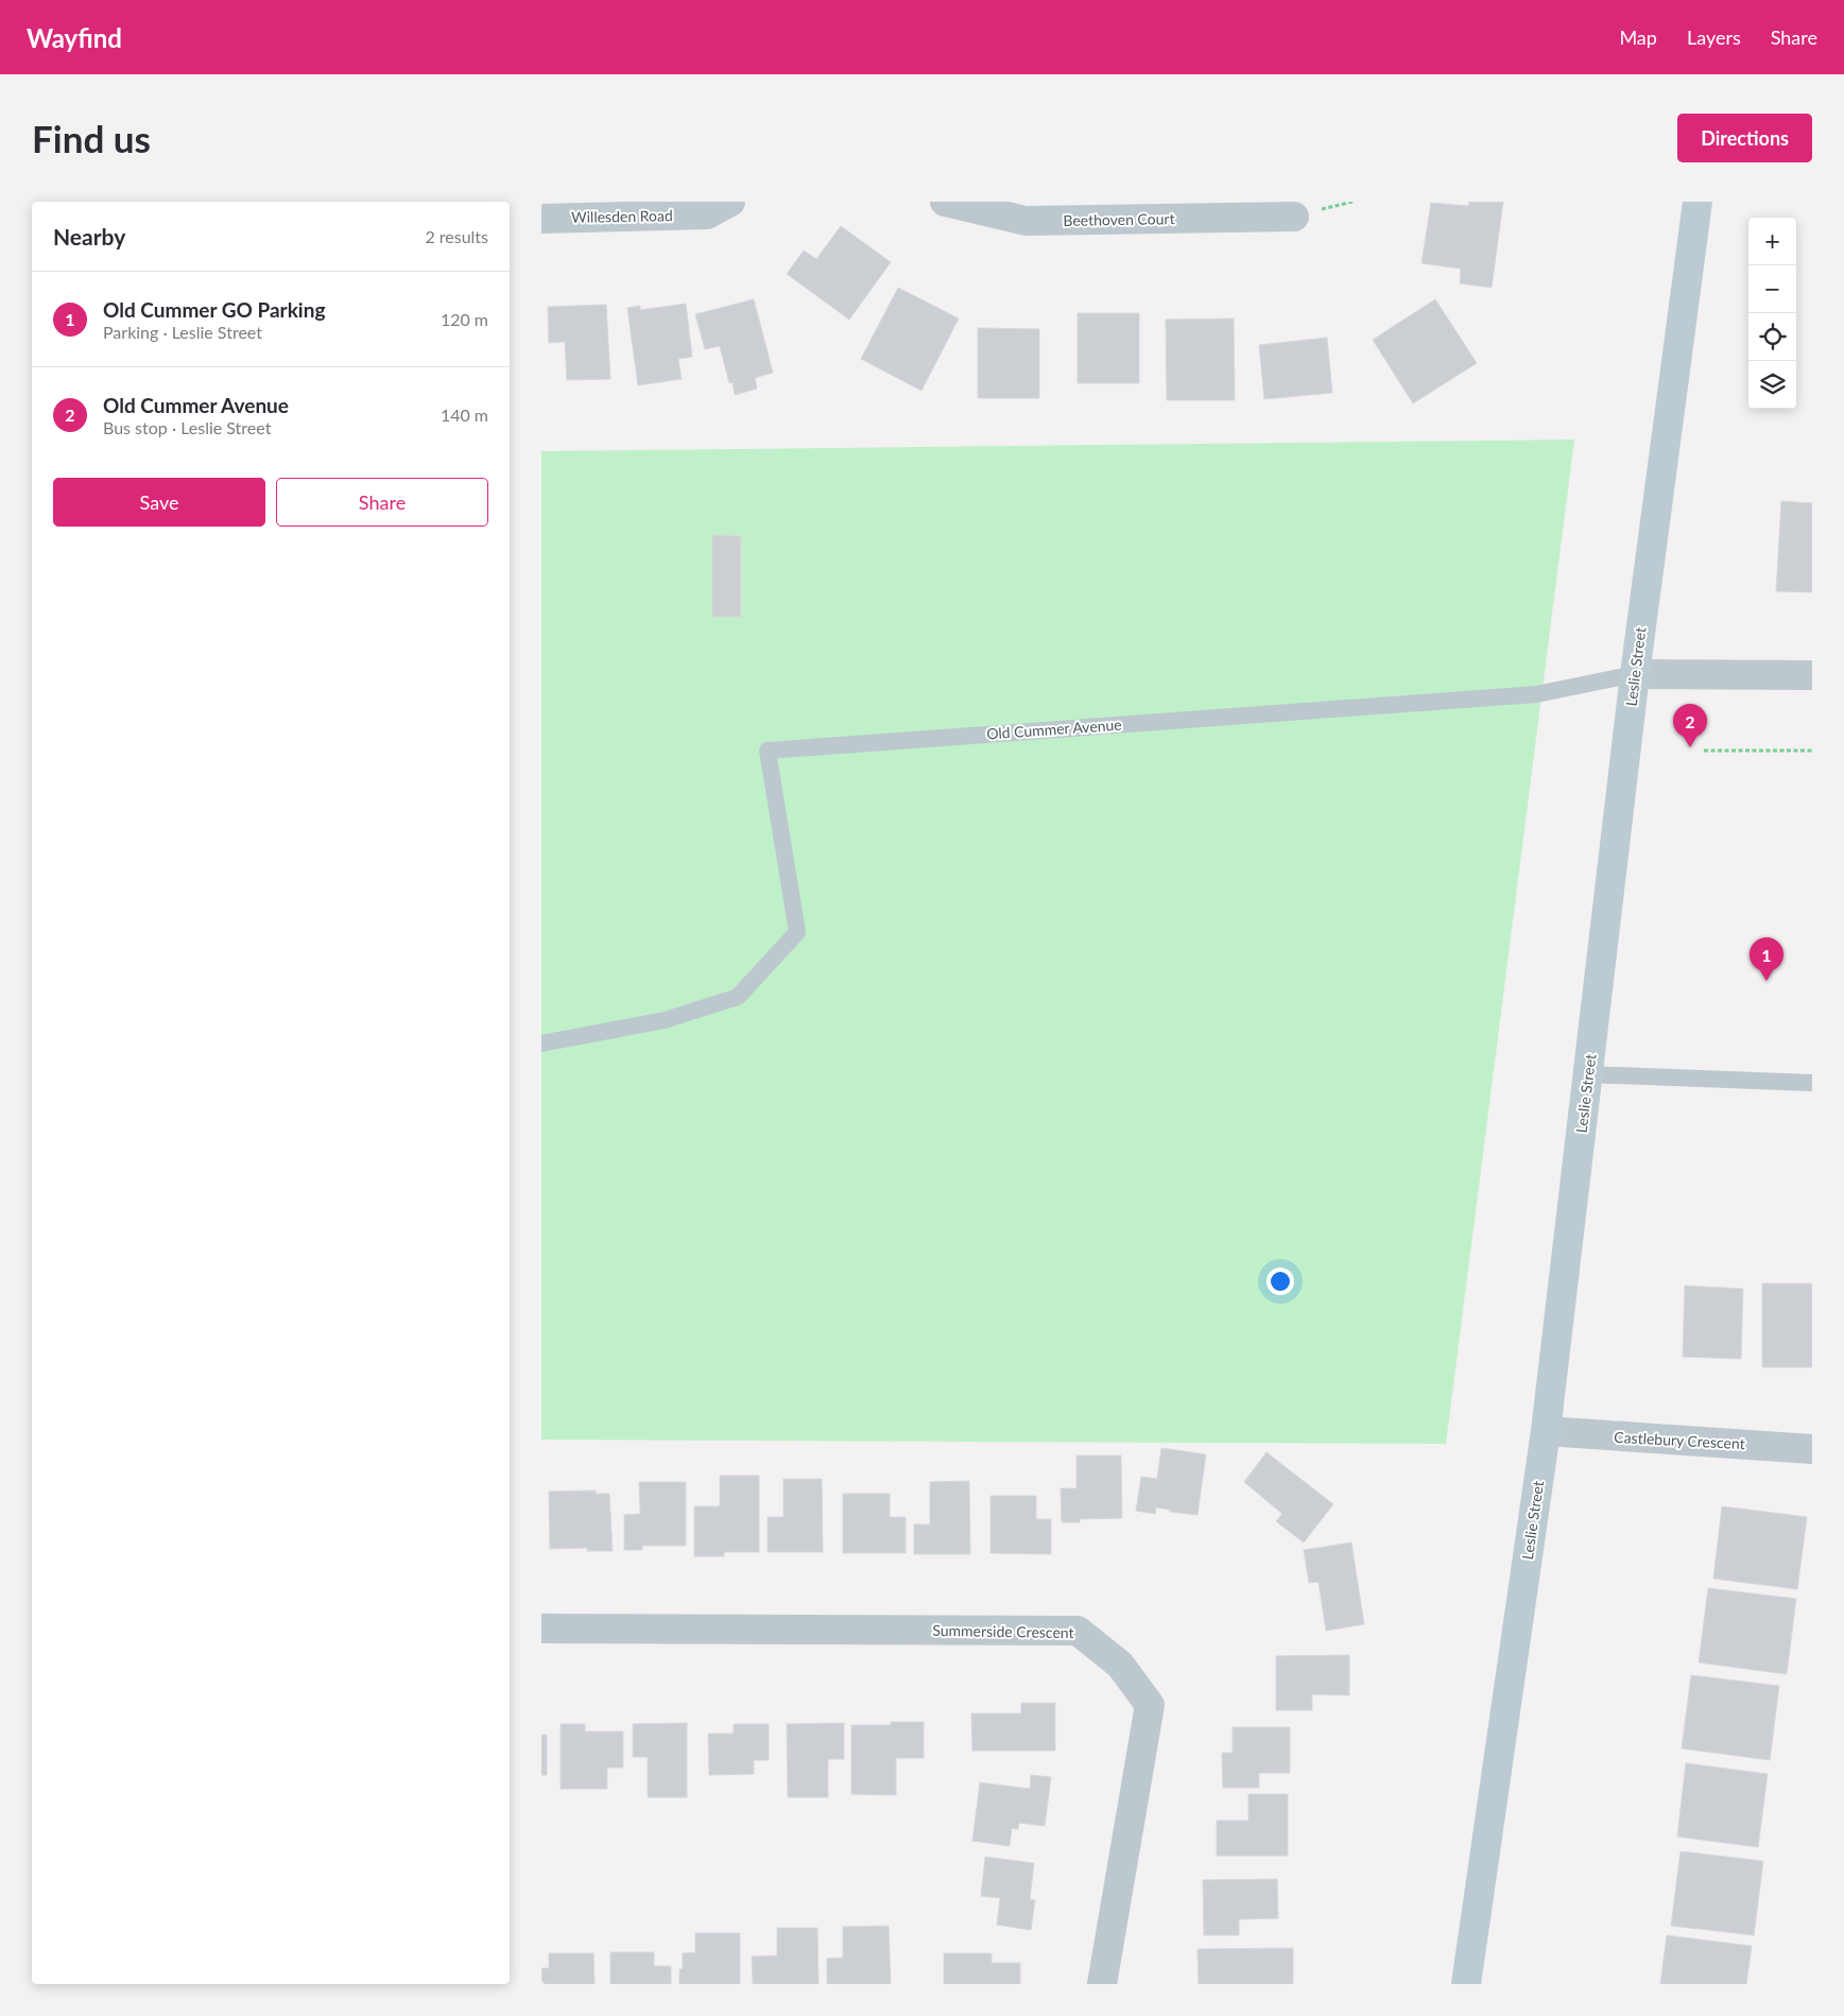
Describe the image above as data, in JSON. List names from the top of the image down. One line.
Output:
{"streets":{"main road":["Leslie Street"],"street":["Willesden Road","Beethoven Court","Old Cummer Avenue","Castlebury Crescent","Summerside Crescent"]},"crossings":[["Leslie Street","Old Cummer Avenue"],["Leslie Street","Castlebury Crescent"]],"page":{"header":"Wayfind","nav":["Map","Layers","Share"],"buttons":["Directions",["Save","Share"]],"title":"Find us","heading":["Nearby","2 results"],"map_buttons":["+","−"],"list":[{"mark":"1","name":"Old Cummer GO Parking","note":"Parking · Leslie Street","value":"120 m"},{"mark":"2","name":"Old Cummer Avenue","note":"Bus stop · Leslie Street","value":"140 m"}],"pins":["2","1"]}}
